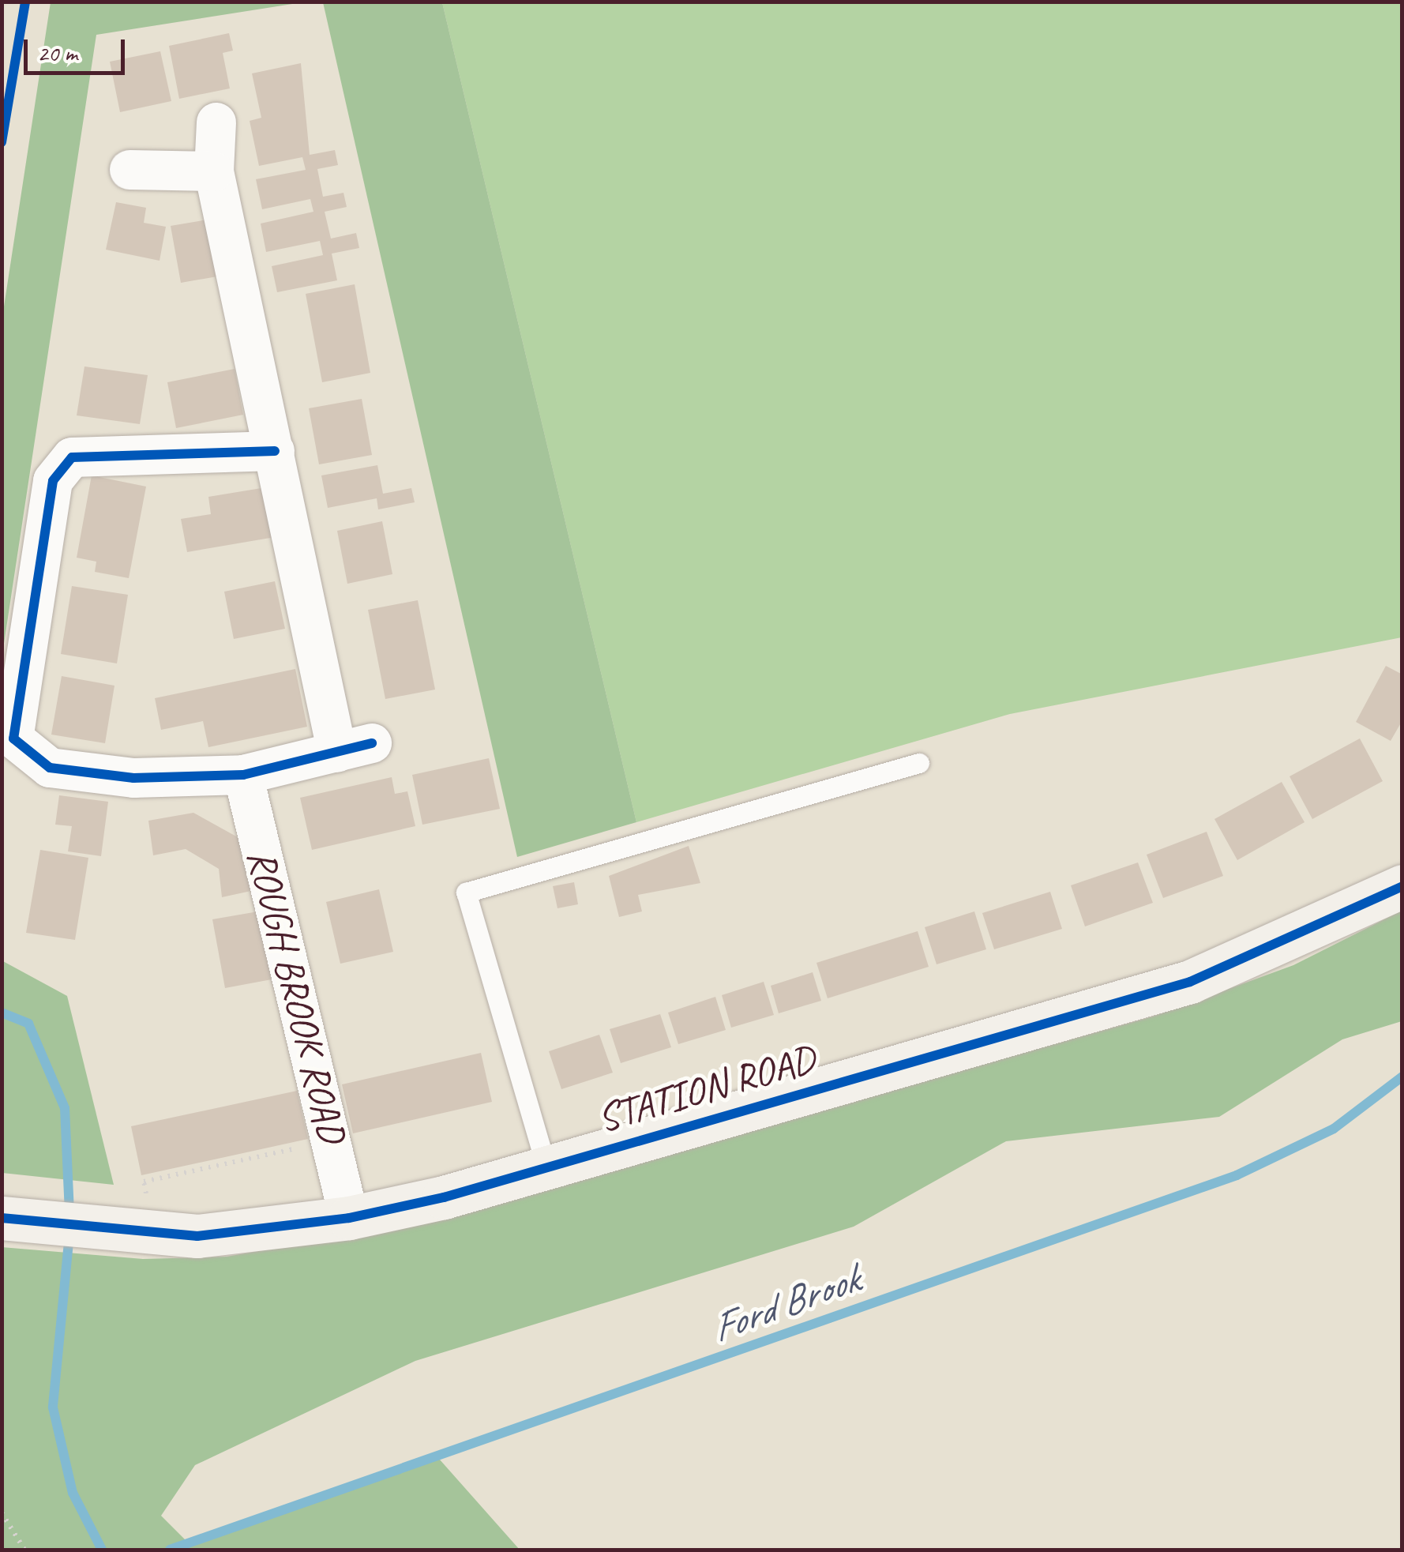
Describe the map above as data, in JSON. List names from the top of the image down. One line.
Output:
{"streets":{"street":["ROUGH BROOK ROAD","STATION ROAD"]},"crossings":[["ROUGH BROOK ROAD","STATION ROAD"]],"water":["Ford Brook"],"scale_bar":"20 m"}
